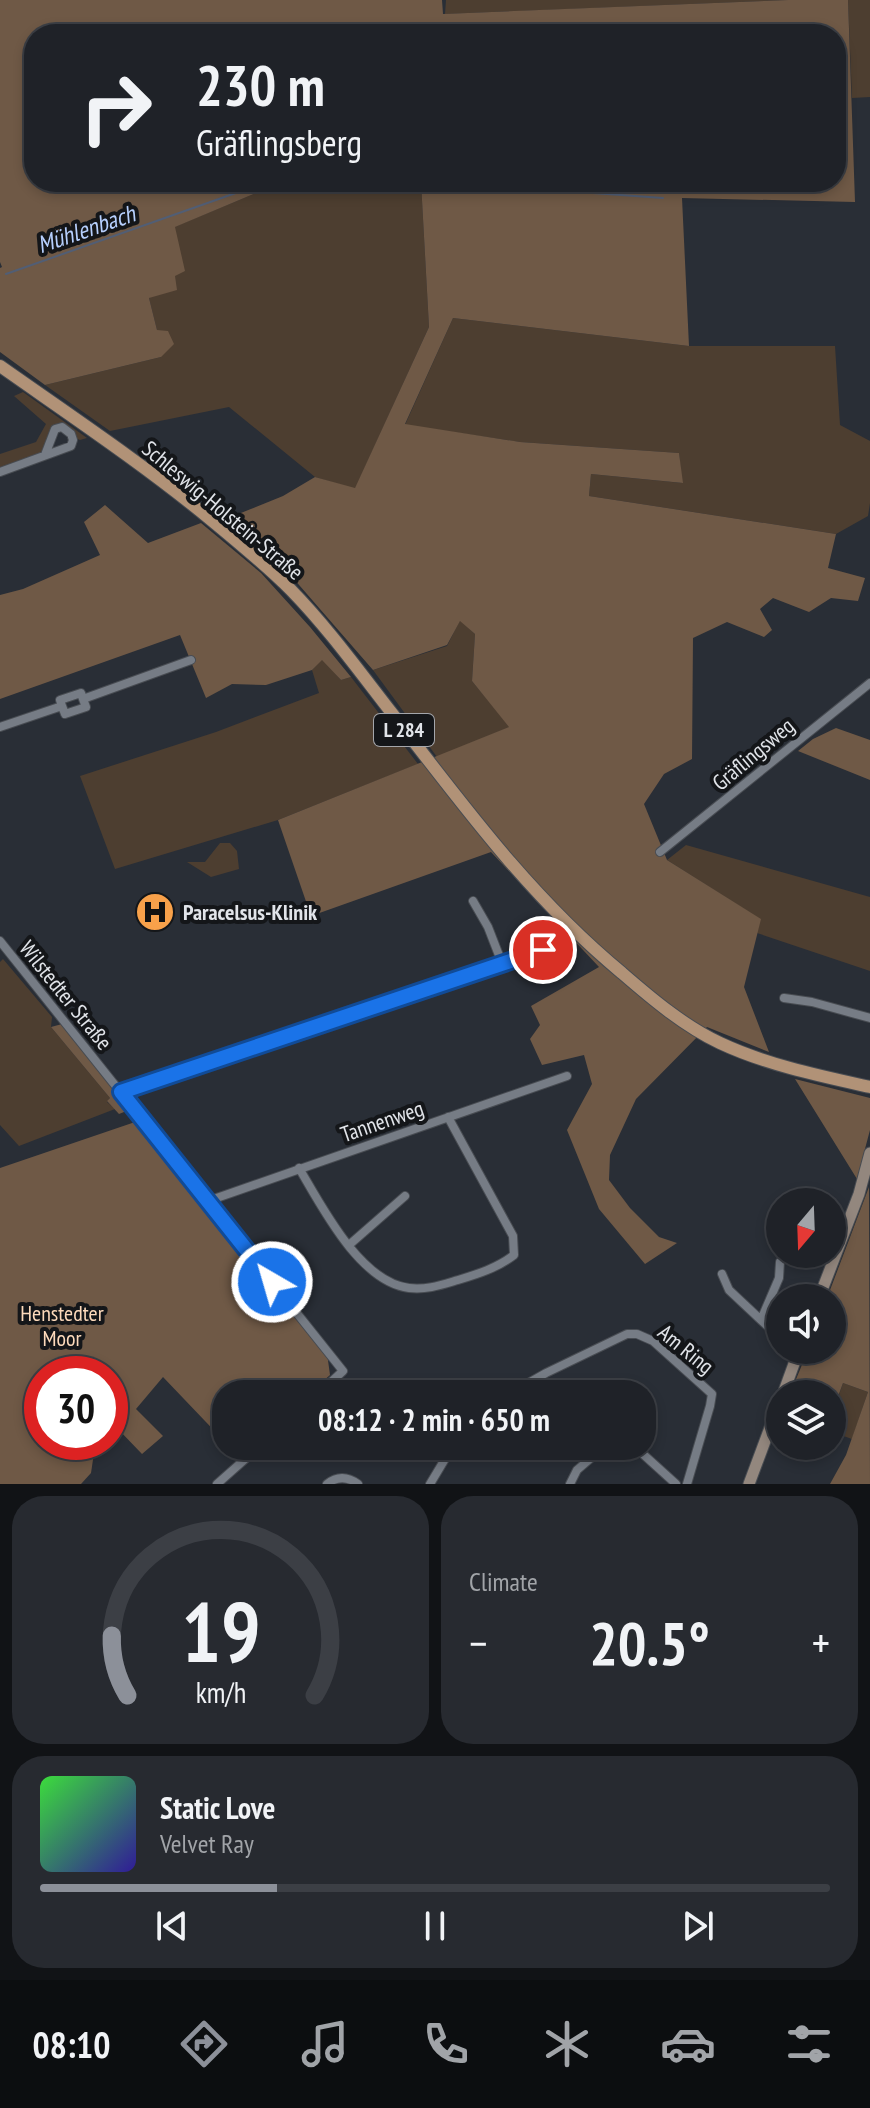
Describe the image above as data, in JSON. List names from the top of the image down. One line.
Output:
{"streets":{"main road":["Schleswig-Holstein-Straße","L 284"],"street":["Gräflingsweg","Wilstedter Straße","Tannenweg","Am Ring"]},"crossings":[["Wilstedter Straße","Tannenweg"]],"water":["Mühlenbach"],"parks":["Henstedter Moor"],"places":{"hospital":["Paracelsus-Klinik"]},"north":"bottom","page":{"turn":["230 m","Gräflingsberg"],"limit":"30","trip":"08:12 · 2 min · 650 m","tile":"Climate","heat":["−","20.5°","+"],"song":["Static Love","Velvet Ray"],"tabs":"08:10","gauge":["19","km/h"]}}
